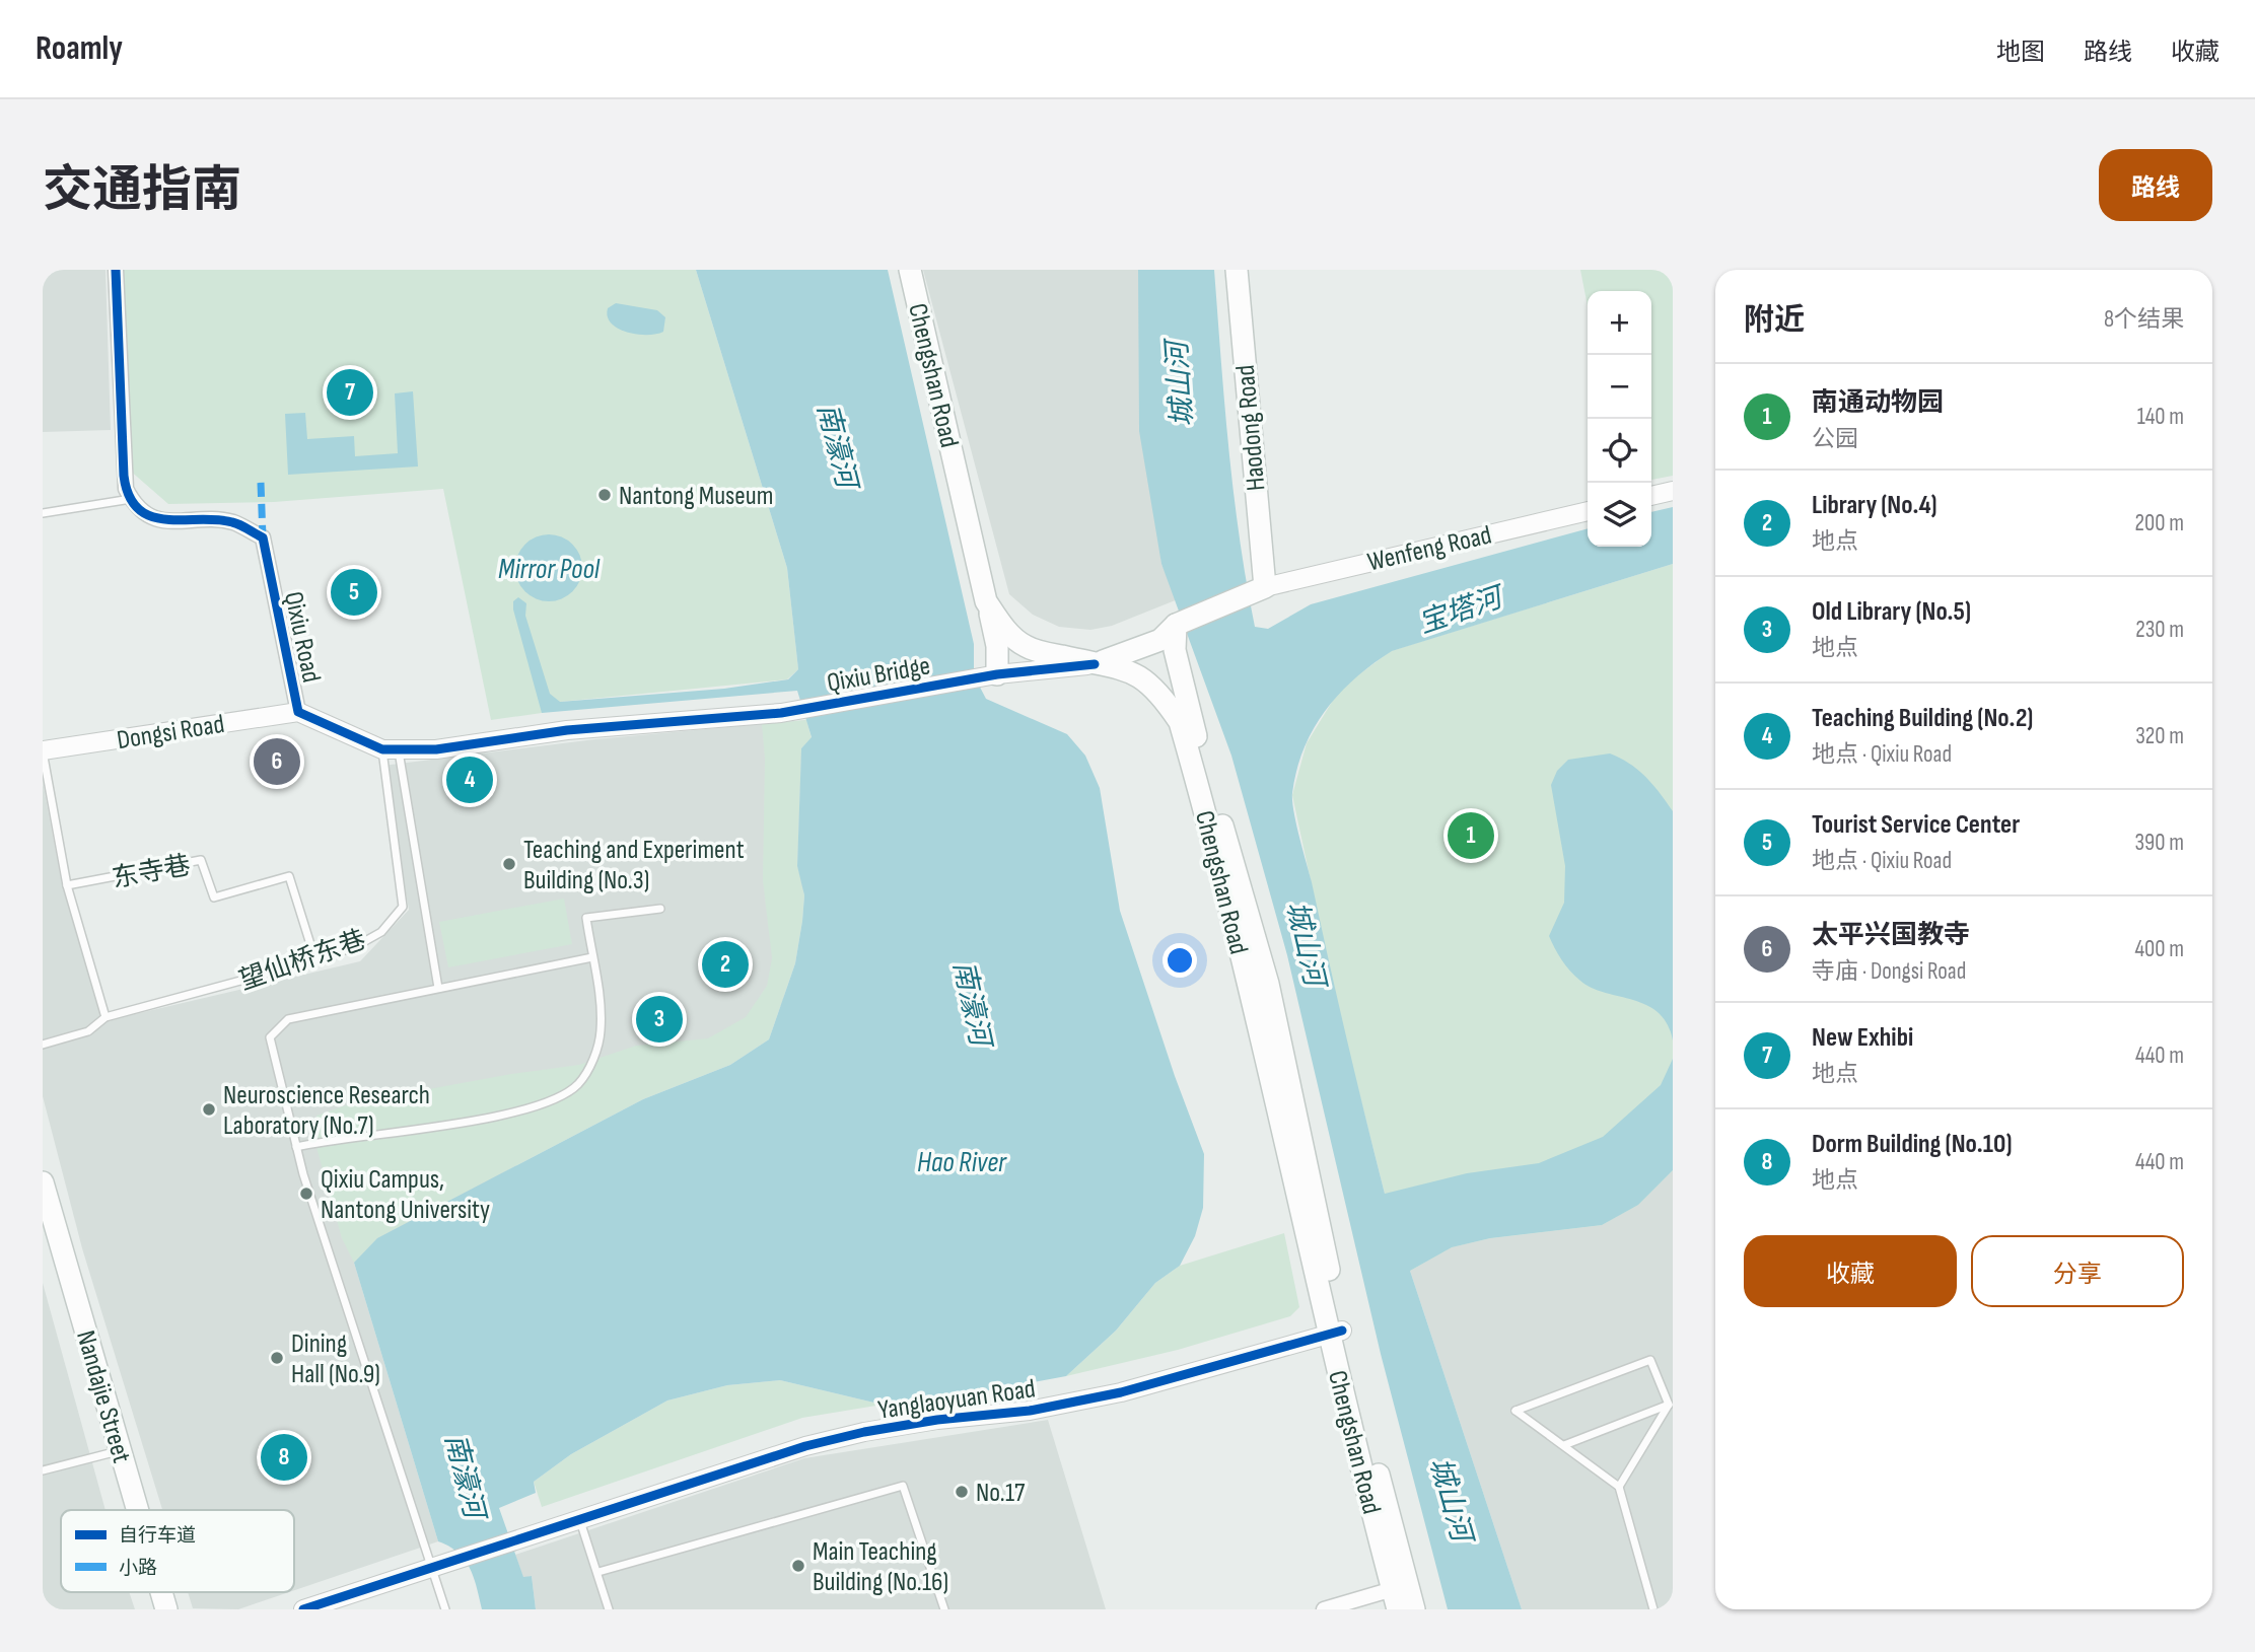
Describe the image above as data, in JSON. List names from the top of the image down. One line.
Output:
{"streets":{"main road":["Chengshan Road","Haodong Road","Nandajie Street"],"street":["Wenfeng Road","Qixiu Road","Qixiu Bridge","Dongsi Road","Yanglaoyuan Road"],"lane":["东寺巷","望仙桥东巷"]},"crossings":[["Chengshan Road","Yanglaoyuan Road"],["Haodong Road","Wenfeng Road"],["Qixiu Road","Qixiu Bridge"],["Qixiu Road","Dongsi Road"],["Qixiu Road","望仙桥东巷"],["东寺巷","望仙桥东巷"]],"water":["城山河","南濠河","Mirror Pool","宝塔河","Hao River"],"places":["Nantong Museum","Teaching and Experiment Building (No.3)","Neuroscience Research Laboratory (No.7)","Qixiu Campus, Nantong University","Dining Hall (No.9)","No.17","Main Teaching Building (No.16)"],"legend":["自行车道","小路"],"page":{"header":"Roamly","nav":["地图","路线","收藏"],"title":"交通指南","buttons":["路线",["收藏","分享"]],"heading":["附近","8个结果"],"map_buttons":["+","−"],"list":[{"mark":"1","name":"南通动物园","note":"公园","value":"140 m"},{"mark":"2","name":"Library (No.4)","note":"地点","value":"200 m"},{"mark":"3","name":"Old Library (No.5)","note":"地点","value":"230 m"},{"mark":"4","name":"Teaching Building (No.2)","note":"地点 · Qixiu Road","value":"320 m"},{"mark":"5","name":"Tourist Service Center","note":"地点 · Qixiu Road","value":"390 m"},{"mark":"6","name":"太平兴国教寺","note":"寺庙 · Dongsi Road","value":"400 m"},{"mark":"7","name":"New Exhibi","note":"地点","value":"440 m"},{"mark":"8","name":"Dorm Building (No.10)","note":"地点","value":"440 m"}],"pins":["7","5","6","4","1","2","3","8"]}}
